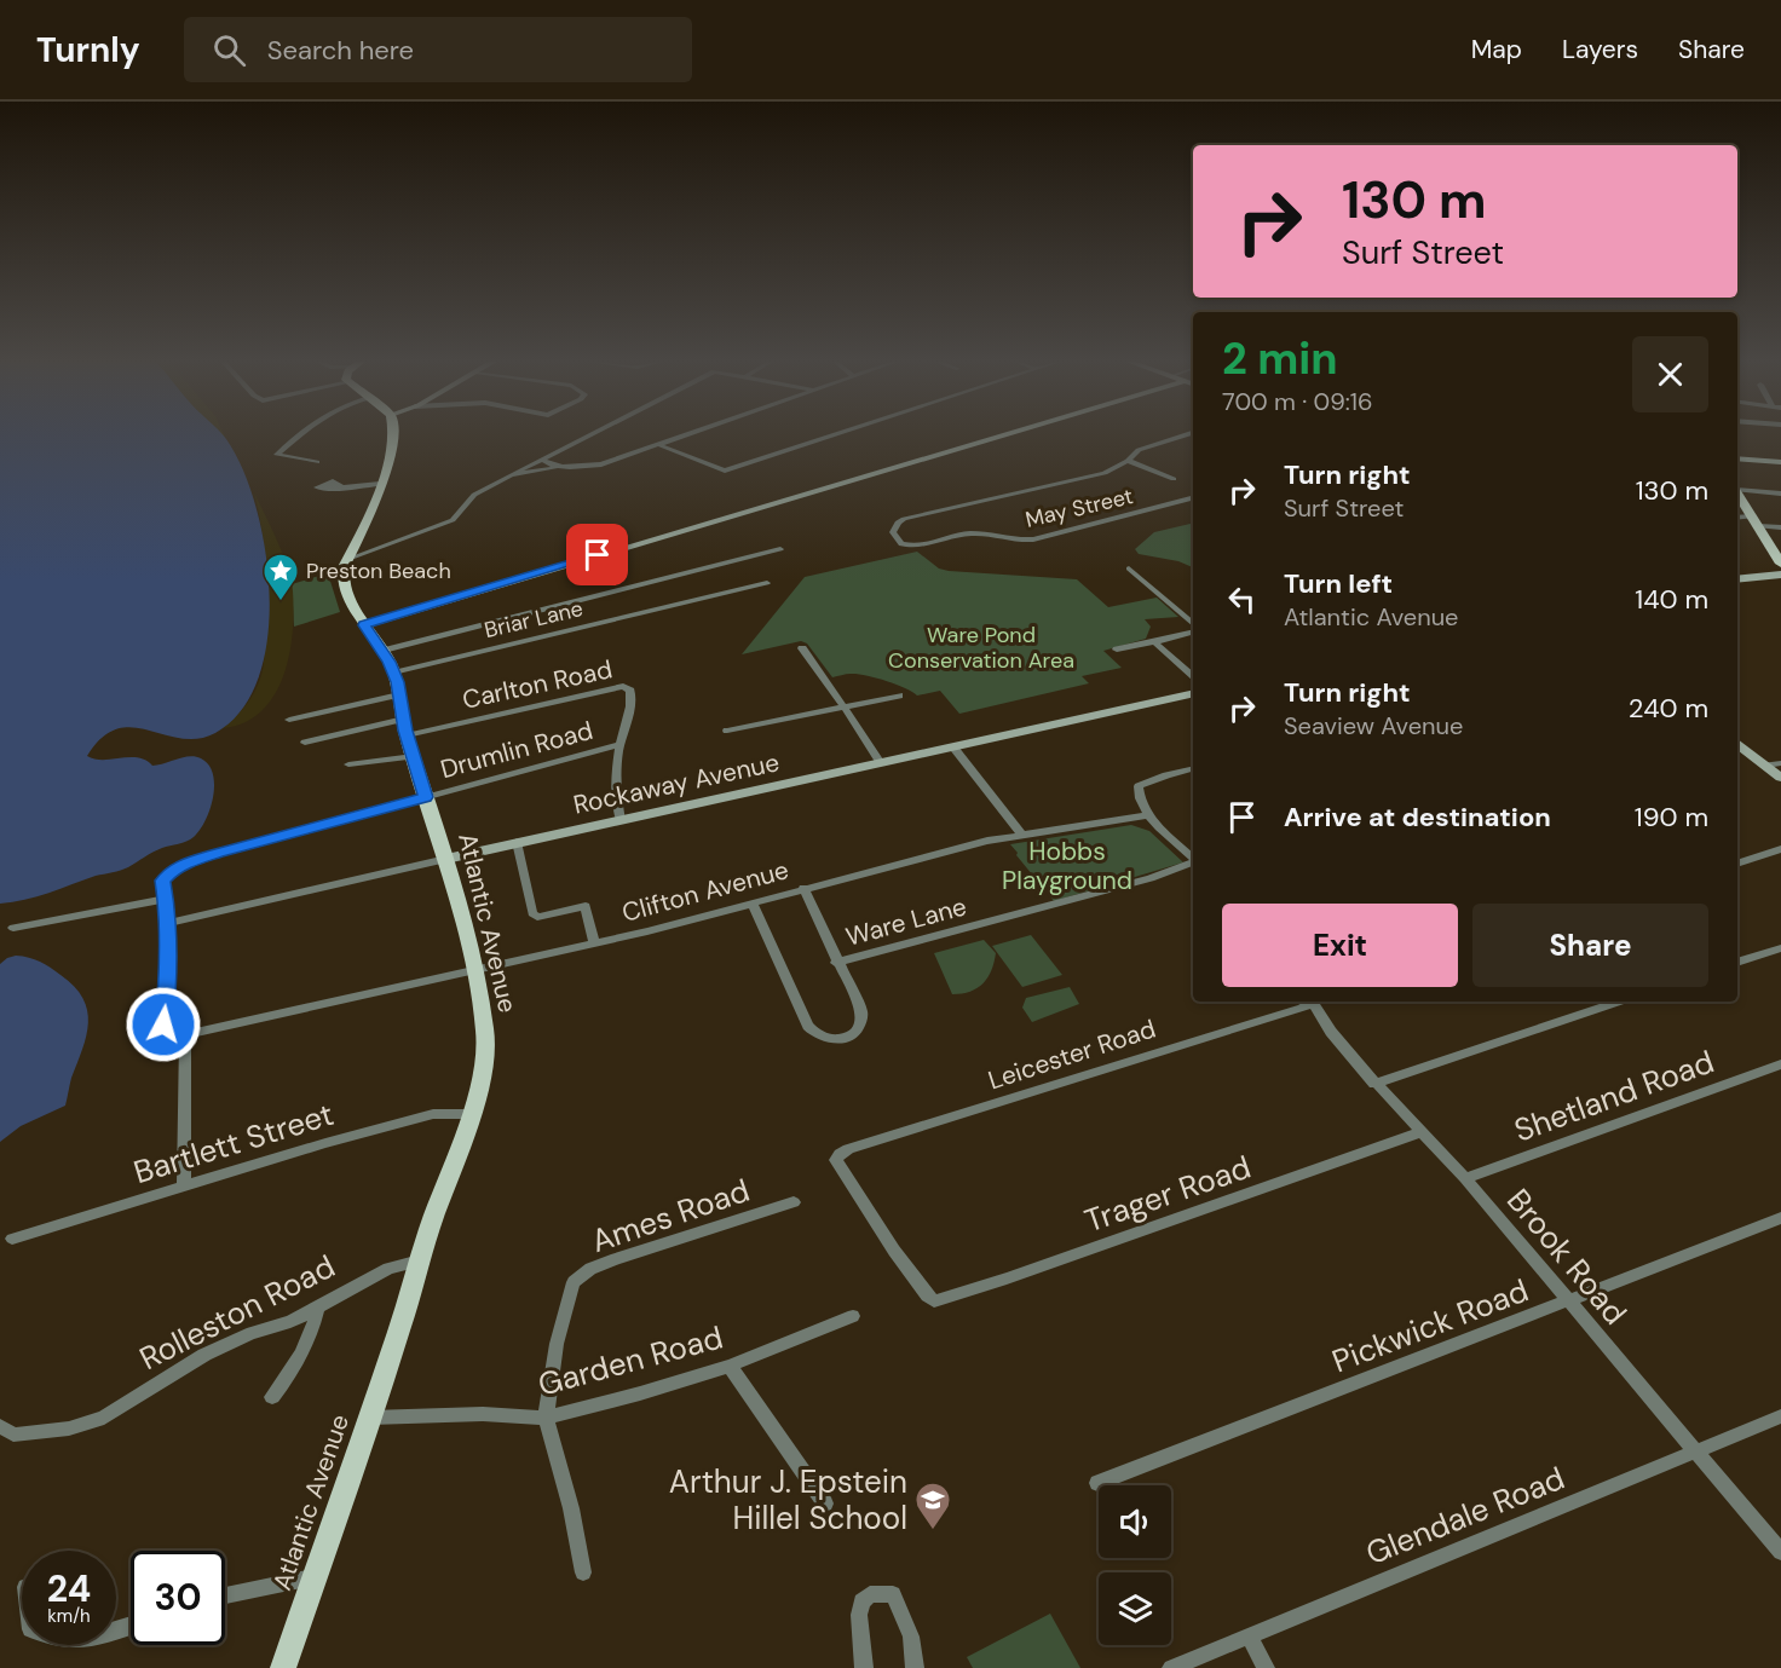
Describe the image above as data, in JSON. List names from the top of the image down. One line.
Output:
{"streets":{"main road":["Atlantic Avenue"],"street":["May Street","Briar Lane","Carlton Road","Drumlin Road","Rockaway Avenue","Clifton Avenue","Ware Lane","Leicester Road","Shetland Road","Bartlett Street","Trager Road","Ames Road","Brook Road","Rolleston Road","Pickwick Road","Garden Road","Glendale Road"]},"crossings":[["Briar Lane","Atlantic Avenue"],["Carlton Road","Drumlin Road"],["Carlton Road","Rockaway Avenue"],["Carlton Road","Atlantic Avenue"],["Drumlin Road","Atlantic Avenue"],["Rockaway Avenue","Atlantic Avenue"],["Clifton Avenue","Atlantic Avenue"],["Atlantic Avenue","Bartlett Street"],["Atlantic Avenue","Rolleston Road"],["Atlantic Avenue","Garden Road"],["Leicester Road","Trager Road"],["Shetland Road","Brook Road"],["Trager Road","Brook Road"],["Ames Road","Garden Road"],["Brook Road","Pickwick Road"],["Brook Road","Glendale Road"]],"parks":["Ware Pond Conservation Area","Hobbs Playground"],"places":{"place":["Preston Beach"],"school or university":["Arthur J. Epstein Hillel School"]},"page":{"header":"Turnly","search":"Search here","nav":["Map","Layers","Share"],"turn":["130 m","Surf Street"],"heading":["2 min","700 m · 09:16"],"list":[{"name":"Turn right","note":"Surf Street","value":"130 m"},{"name":"Turn left","note":"Atlantic Avenue","value":"140 m"},{"name":"Turn right","note":"Seaview Avenue","value":"240 m"},{"name":"Arrive at destination","value":"190 m"}],"buttons":["Exit","Share"],"speed":"24 km/h","limit":"30"}}
